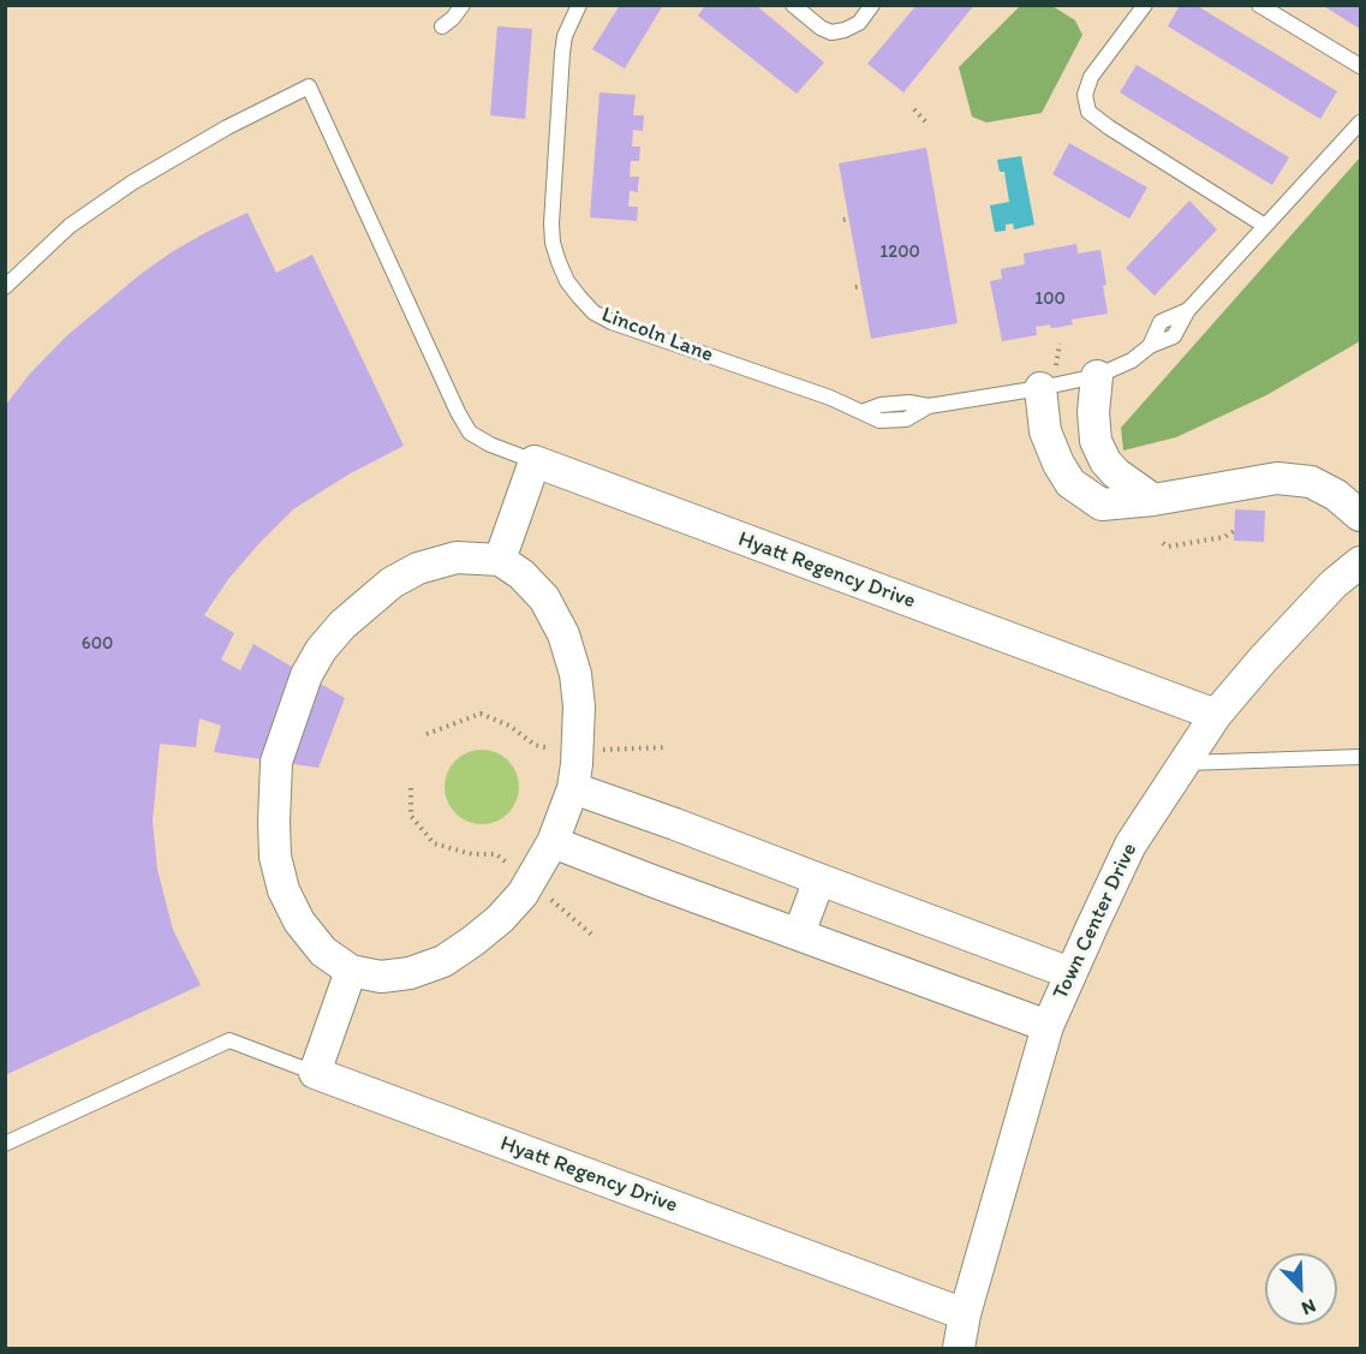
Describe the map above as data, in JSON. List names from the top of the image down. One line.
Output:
{"streets":{"street":["Hyatt Regency Drive","Town Center Drive"],"lane":["Lincoln Lane"]},"crossings":[["Hyatt Regency Drive","Town Center Drive"]],"house_numbers":["1200","100","600"],"north":"bottom right"}
